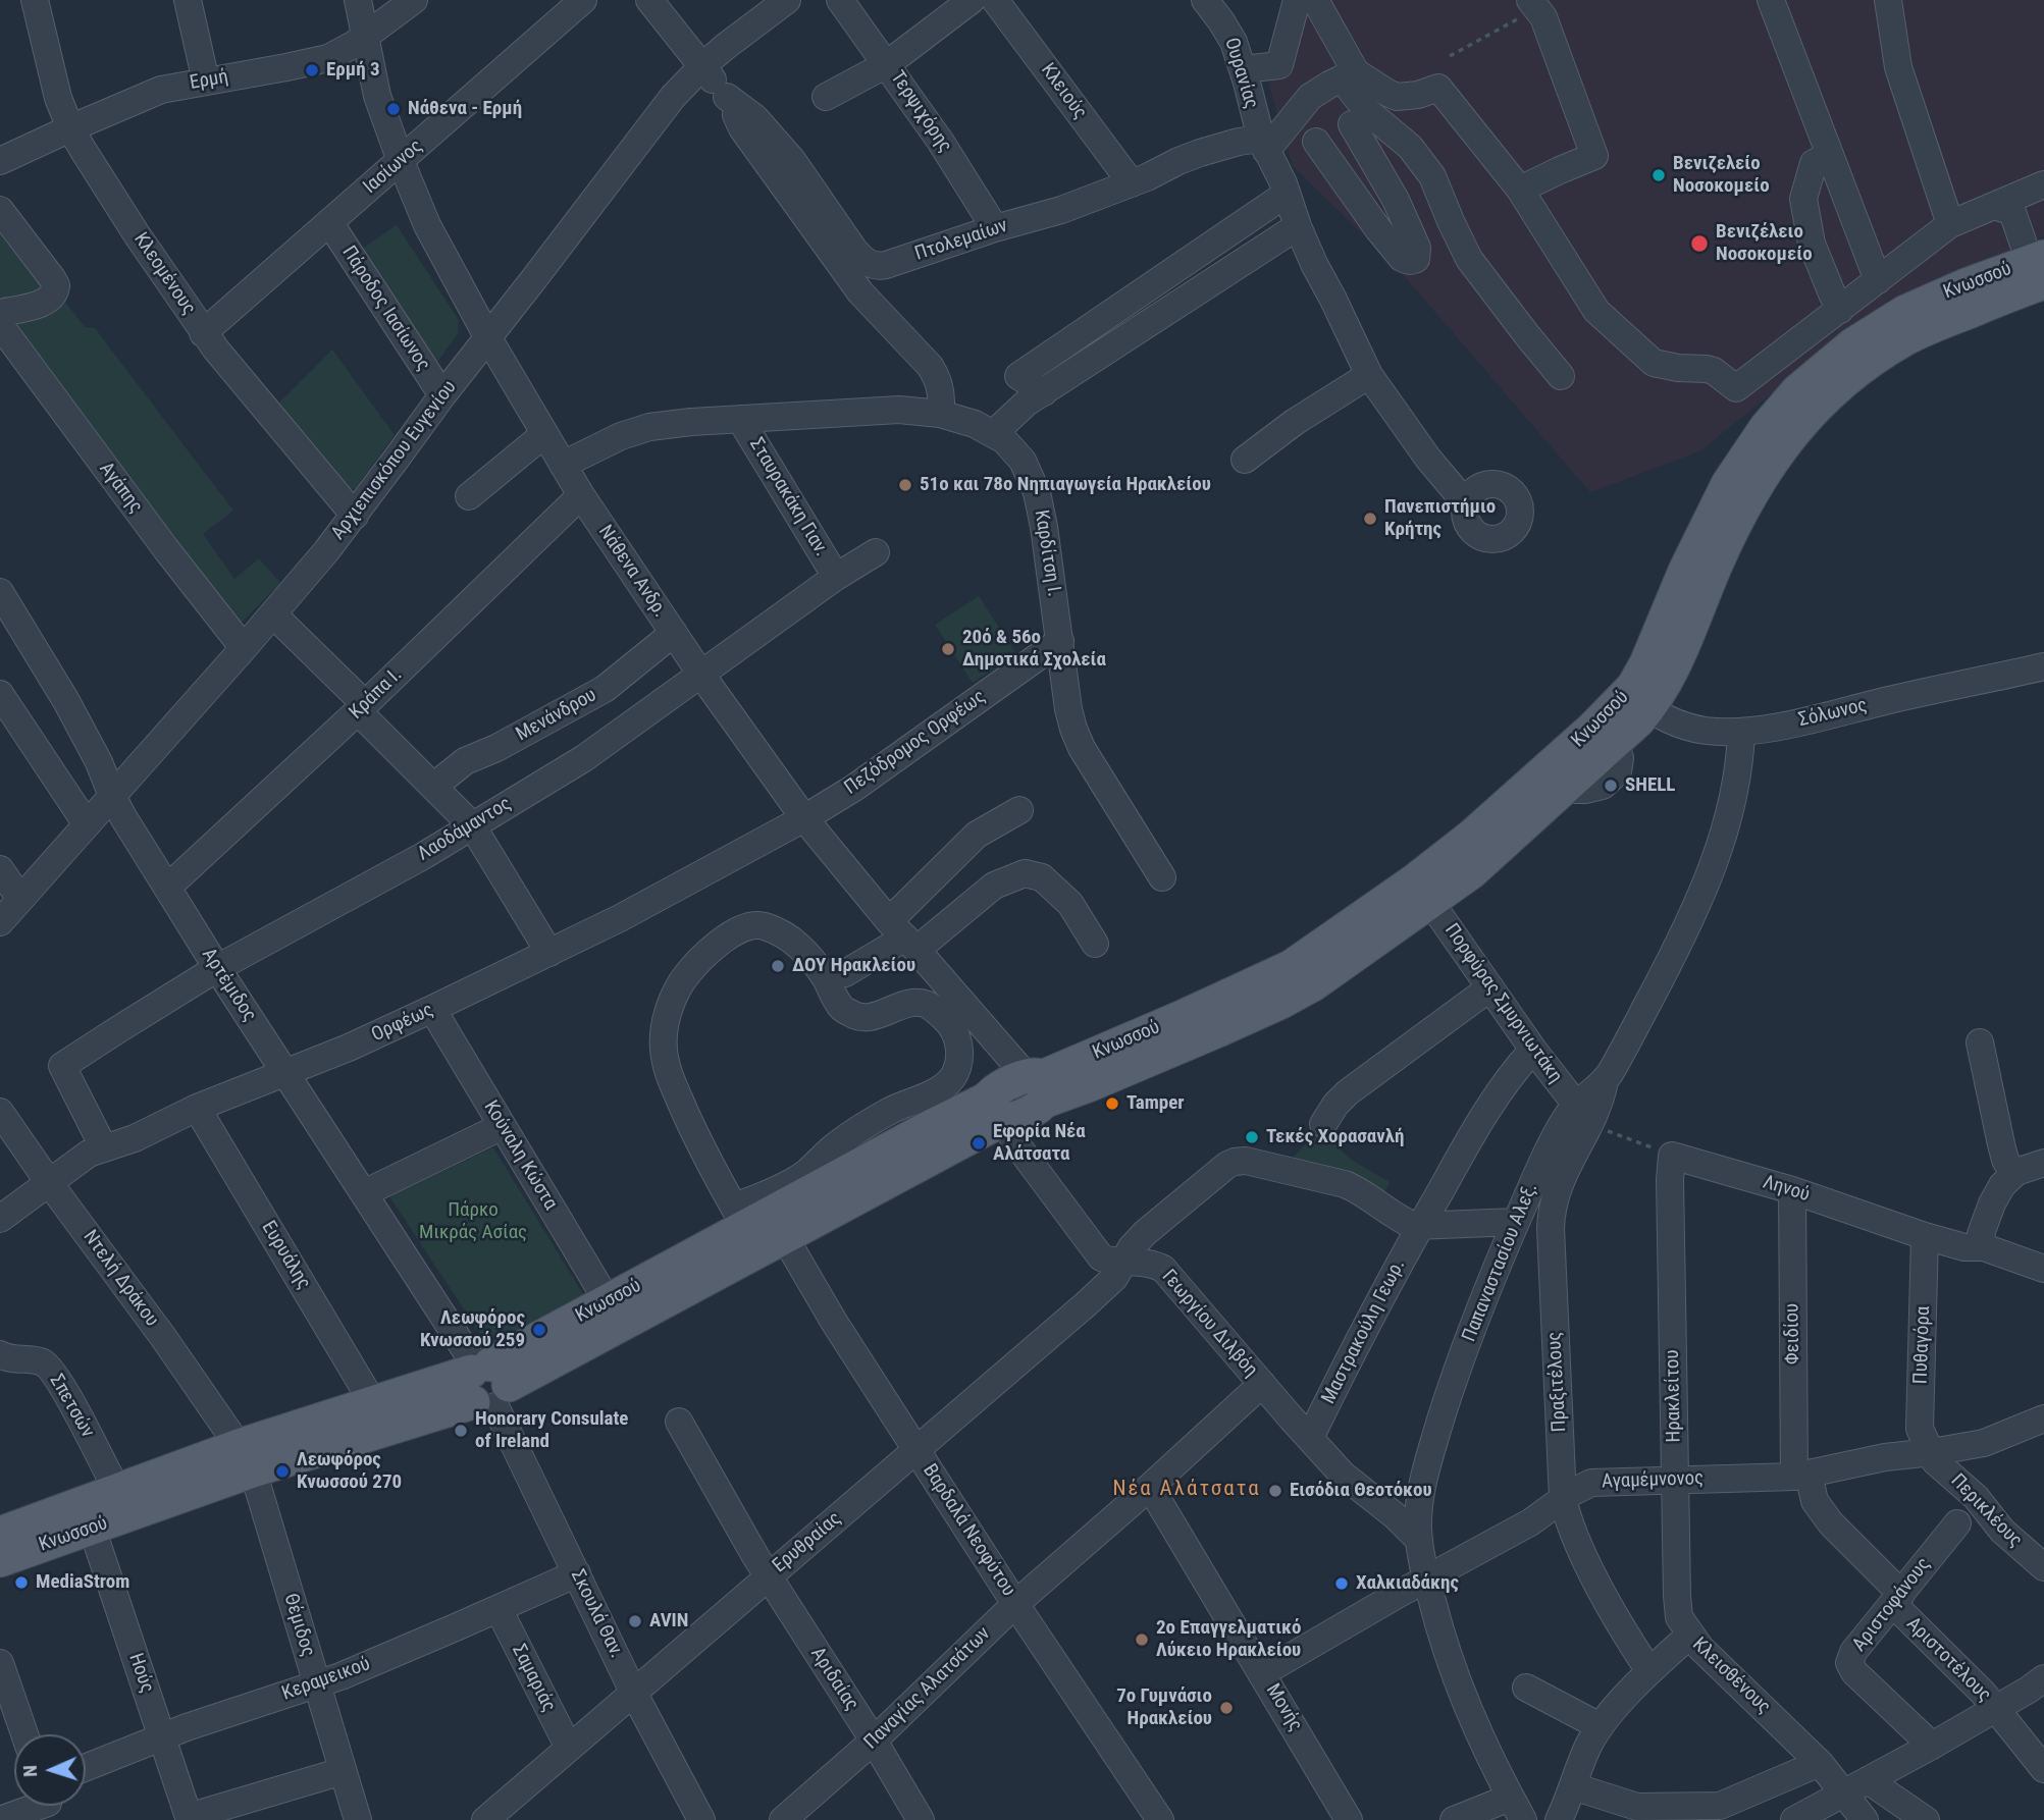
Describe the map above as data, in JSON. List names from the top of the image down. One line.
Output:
{"streets":{"main road":["Κνωσσού"],"street":["Ουρανίας","Ερμή","Κλειούς","Τερψιχόρης","Ιασίωνος","Πτολεμαίων","Κλεομένους","Πάροδος Ιασίωνος","Αρχιεπισκόπου Ευγενίου","Αγάπης","Σταυρακάκη Γιαν.","Καρδίτση Ι.","Νάθενα Ανδρ.","Κράπα Ι.","Σόλωνος","Μενάνδρου","Πεζόδρομος Ορφέως","Λαοδάμαντος","Αρτέμιδος","Πορφύρας Σμυρνιωτάκη","Ορφέως","Κούναλη Κώστα","Ληνού","Ευρυάλης","Παπαναστασίου Αλεξ.","Ντελή Δράκου","Γεωργίου Διλβόη","Μαστρακούλη Γεωρ.","Φειδίου","Πυθαγόρα","Πραξιτέλους","Ηρακλείτου","Σπετσών","Αγαμέμνονος","Περικλέους","Βαρδαλά Νεοφύτου","Ερυθραίας","Αριστοφάνους","Σκουλά Θαν.","Θέμιδος","Αριστοτέλους","Ηούς","Κλεισθένους","Σαμαριάς","Κεραμεικού","Αριδαίας","Παναγίας Αλατσάτων","Μονής"]},"crossings":[["Ουρανίας","Πτολεμαίων"],["Ερμή","Κλεομένους"],["Ερμή","Νάθενα Ανδρ."],["Κλειούς","Πτολεμαίων"],["Τερψιχόρης","Πτολεμαίων"],["Ιασίωνος","Κλεομένους"],["Ιασίωνος","Πάροδος Ιασίωνος"],["Ιασίωνος","Νάθενα Ανδρ."],["Κλεομένους","Αρχιεπισκόπου Ευγενίου"],["Κνωσσού","Νάθενα Ανδρ."],["Κνωσσού","Σόλωνος"],["Κνωσσού","Αρτέμιδος"],["Κνωσσού","Πορφύρας Σμυρνιωτάκη"],["Κνωσσού","Κούναλη Κώστα"],["Κνωσσού","Ευρυάλης"],["Κνωσσού","Ντελή Δράκου"],["Κνωσσού","Γεωργίου Διλβόη"],["Κνωσσού","Σπετσών"],["Κνωσσού","Βαρδαλά Νεοφύτου"],["Κνωσσού","Σκουλά Θαν."],["Κνωσσού","Θέμιδος"],["Κνωσσού","Ηούς"],["Πάροδος Ιασίωνος","Αρχιεπισκόπου Ευγενίου"],["Αρχιεπισκόπου Ευγενίου","Αγάπης"],["Αρχιεπισκόπου Ευγενίου","Νάθενα Ανδρ."],["Αρχιεπισκόπου Ευγενίου","Αρτέμιδος"],["Σταυρακάκη Γιαν.","Καρδίτση Ι."],["Σταυρακάκη Γιαν.","Νάθενα Ανδρ."],["Σταυρακάκη Γιαν.","Λαοδάμαντος"],["Καρδίτση Ι.","Νάθενα Ανδρ."],["Καρδίτση Ι.","Πεζόδρομος Ορφέως"],["Νάθενα Ανδρ.","Κράπα Ι."],["Νάθενα Ανδρ.","Μενάνδρου"],["Νάθενα Ανδρ.","Πεζόδρομος Ορφέως"],["Νάθενα Ανδρ.","Λαοδάμαντος"],["Νάθενα Ανδρ.","Ορφέως"],["Κράπα Ι.","Αρτέμιδος"],["Σόλωνος","Παπαναστασίου Αλεξ."],["Πεζόδρομος Ορφέως","Ορφέως"],["Λαοδάμαντος","Αρτέμιδος"],["Αρτέμιδος","Ορφέως"],["Αρτέμιδος","Σκουλά Θαν."],["Πορφύρας Σμυρνιωτάκη","Παπαναστασίου Αλεξ."],["Πορφύρας Σμυρνιωτάκη","Μαστρακούλη Γεωρ."],["Πορφύρας Σμυρνιωτάκη","Πραξιτέλους"],["Ορφέως","Κούναλη Κώστα"],["Ορφέως","Ευρυάλης"],["Ορφέως","Ντελή Δράκου"],["Ληνού","Φειδίου"],["Ληνού","Πυθαγόρα"],["Ληνού","Ηρακλείτου"],["Παπαναστασίου Αλεξ.","Γεωργίου Διλβόη"],["Παπαναστασίου Αλεξ.","Πραξιτέλους"],["Παπαναστασίου Αλεξ.","Αγαμέμνονος"],["Ντελή Δράκου","Θέμιδος"],["Γεωργίου Διλβόη","Μαστρακούλη Γεωρ."],["Γεωργίου Διλβόη","Ερυθραίας"],["Γεωργίου Διλβόη","Παναγίας Αλατσάτων"],["Φειδίου","Αγαμέμνονος"],["Φειδίου","Αριστοτέλους"],["Πυθαγόρα","Αγαμέμνονος"],["Πυθαγόρα","Περικλέους"],["Πραξιτέλους","Αγαμέμνονος"],["Πραξιτέλους","Κλεισθένους"],["Ηρακλείτου","Αγαμέμνονος"],["Ηρακλείτου","Κλεισθένους"],["Αγαμέμνονος","Περικλέους"],["Αγαμέμνονος","Αριστοτέλους"],["Αγαμέμνονος","Μονής"],["Βαρδαλά Νεοφύτου","Ερυθραίας"],["Βαρδαλά Νεοφύτου","Παναγίας Αλατσάτων"],["Ερυθραίας","Σκουλά Θαν."],["Ερυθραίας","Σαμαριάς"],["Ερυθραίας","Αριδαίας"],["Αριστοφάνους","Αριστοτέλους"],["Σκουλά Θαν.","Κεραμεικού"],["Θέμιδος","Κεραμεικού"],["Ηούς","Κεραμεικού"],["Σαμαριάς","Κεραμεικού"],["Αριδαίας","Παναγίας Αλατσάτων"],["Παναγίας Αλατσάτων","Μονής"]],"districts":["Νέα Αλάτσατα"],"parks":["Πάρκο Μικράς Ασίας"],"places":["Ερμή 3","Νάθενα - Ερμή","Βενιζελείο Νοσοκομείο","Βενιζέλειο Νοσοκομείο","51ο και 78ο Νηπιαγωγεία Ηρακλείου","Πανεπιστήμιο Κρήτης","20ό & 56ο Δημοτικά Σχολεία","SHELL","ΔΟΥ Ηρακλείου","Tamper","Τεκές Χορασανλή","Εφορία Νέα Αλάτσατα","Λεωφόρος Κνωσσού 259","Honorary Consulate of Ireland","Λεωφόρος Κνωσσού 270","Εισόδια Θεοτόκου","MediaStrom","Χαλκιαδάκης","AVIN","2ο Επαγγελματικό Λύκειο Ηρακλείου","7o Γυμνάσιο Ηρακλείου"],"north":"left"}
